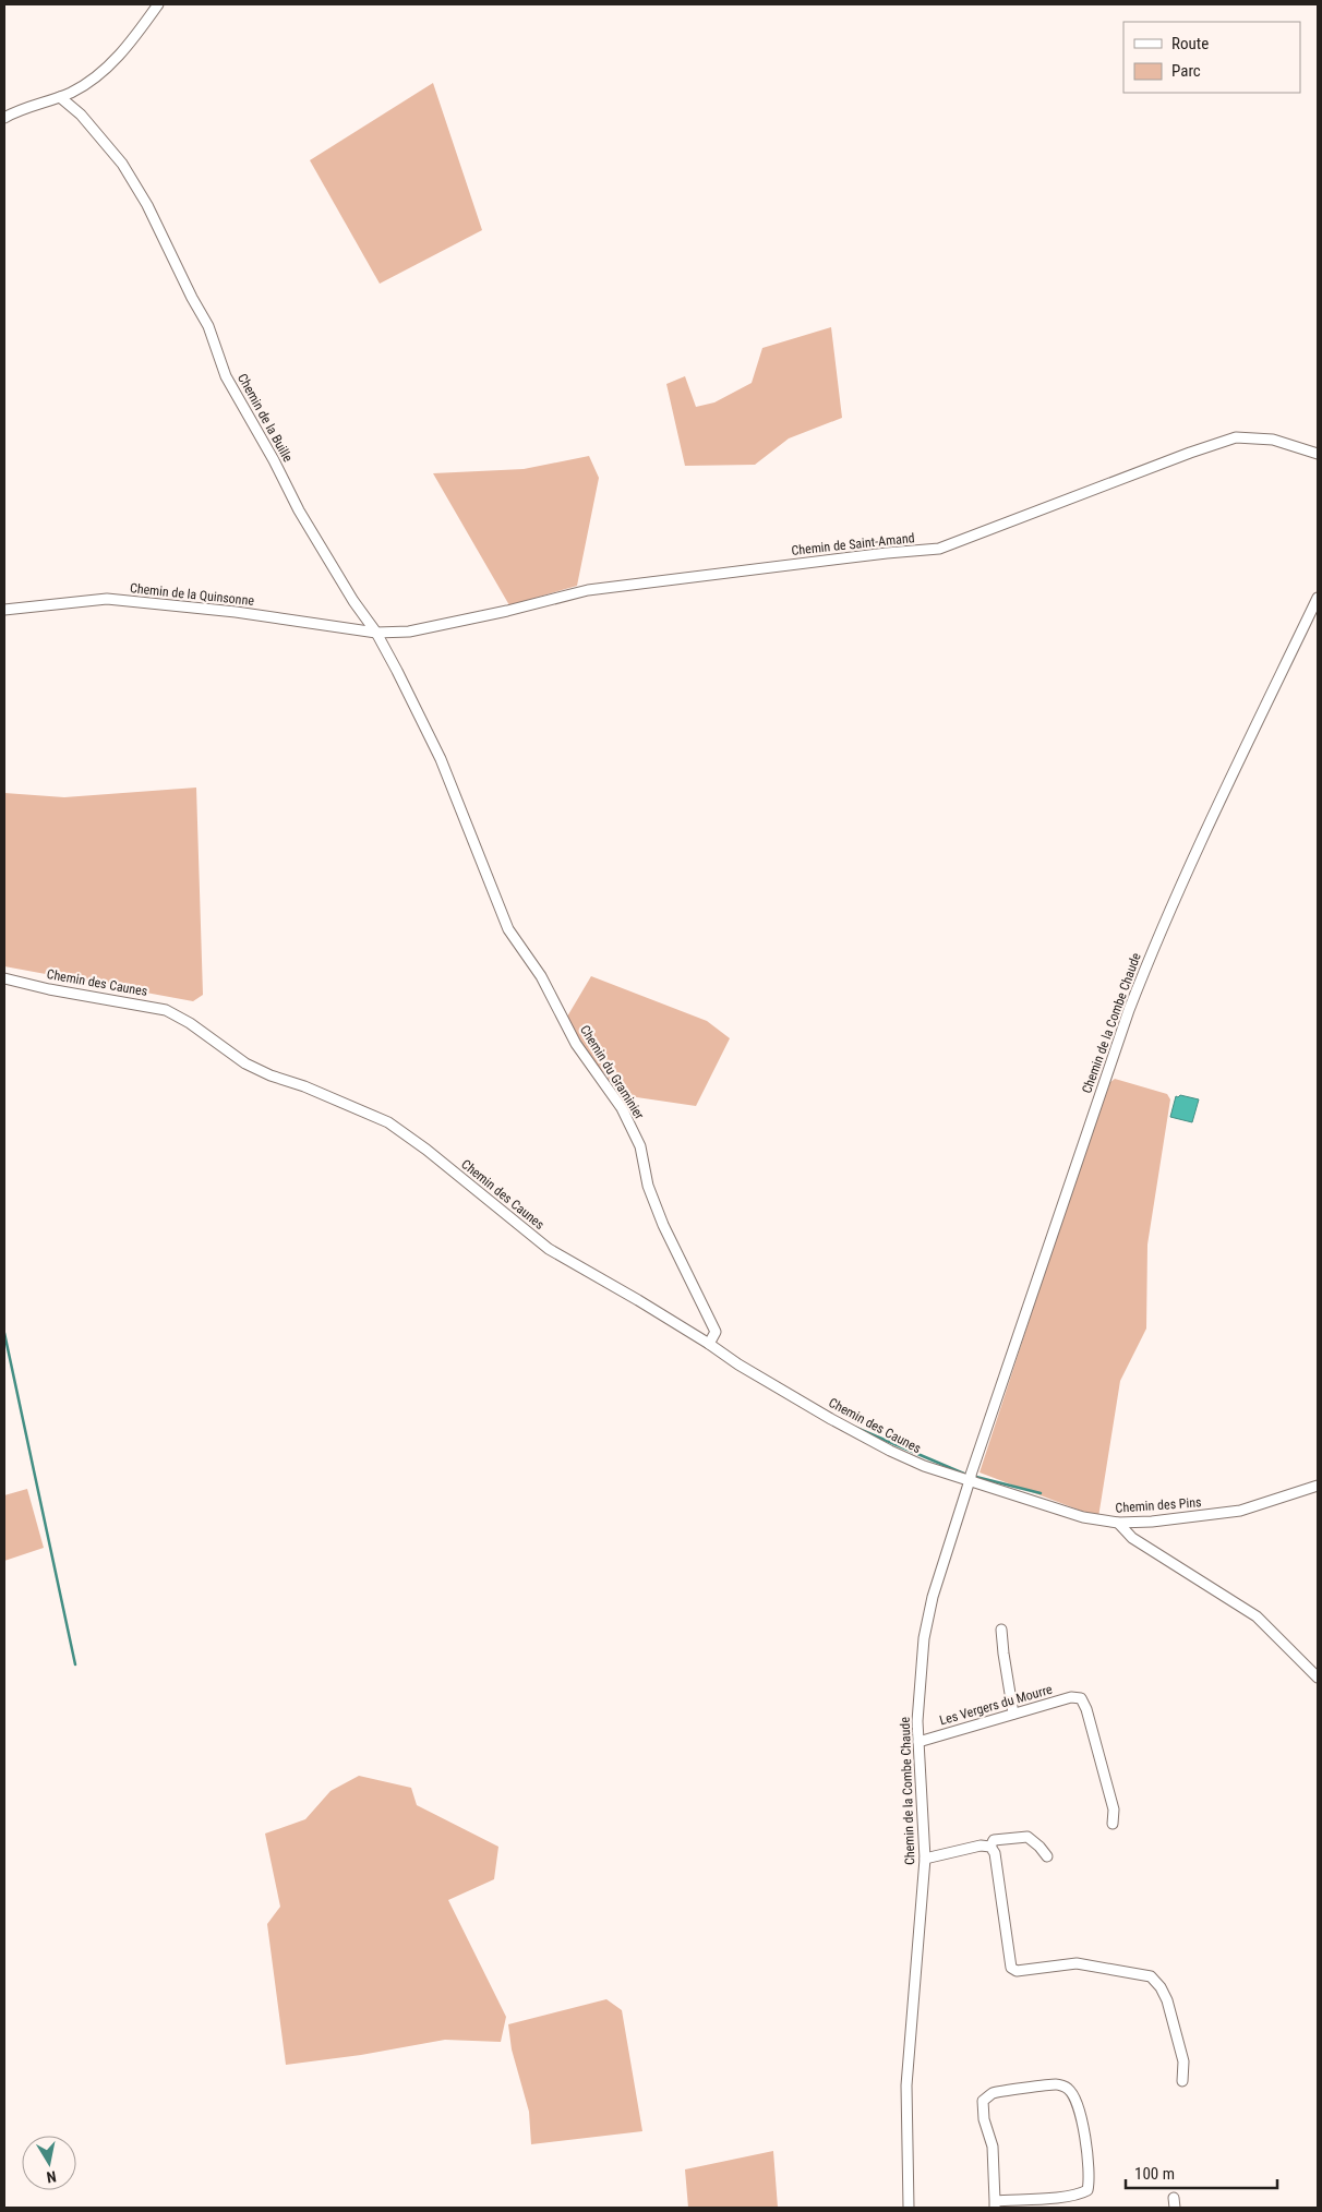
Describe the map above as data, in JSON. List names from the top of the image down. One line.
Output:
{"streets":{"street":["Chemin de la Buille","Chemin de Saint-Amand","Chemin de la Quinsonne","Chemin des Caunes","Chemin de la Combe Chaude","Chemin du Graminier","Chemin des Pins","Les Vergers du Mourre"]},"crossings":[["Chemin de la Buille","Chemin de Saint-Amand"],["Chemin de la Buille","Chemin de la Quinsonne"],["Chemin de la Buille","Chemin du Graminier"],["Chemin de Saint-Amand","Chemin de la Quinsonne"],["Chemin des Caunes","Chemin de la Combe Chaude"],["Chemin des Caunes","Chemin du Graminier"],["Chemin des Caunes","Chemin des Pins"],["Chemin de la Combe Chaude","Chemin des Pins"],["Chemin de la Combe Chaude","Les Vergers du Mourre"]],"legend":["Route","Parc"],"scale_bar":"100 m","north":"bottom"}
